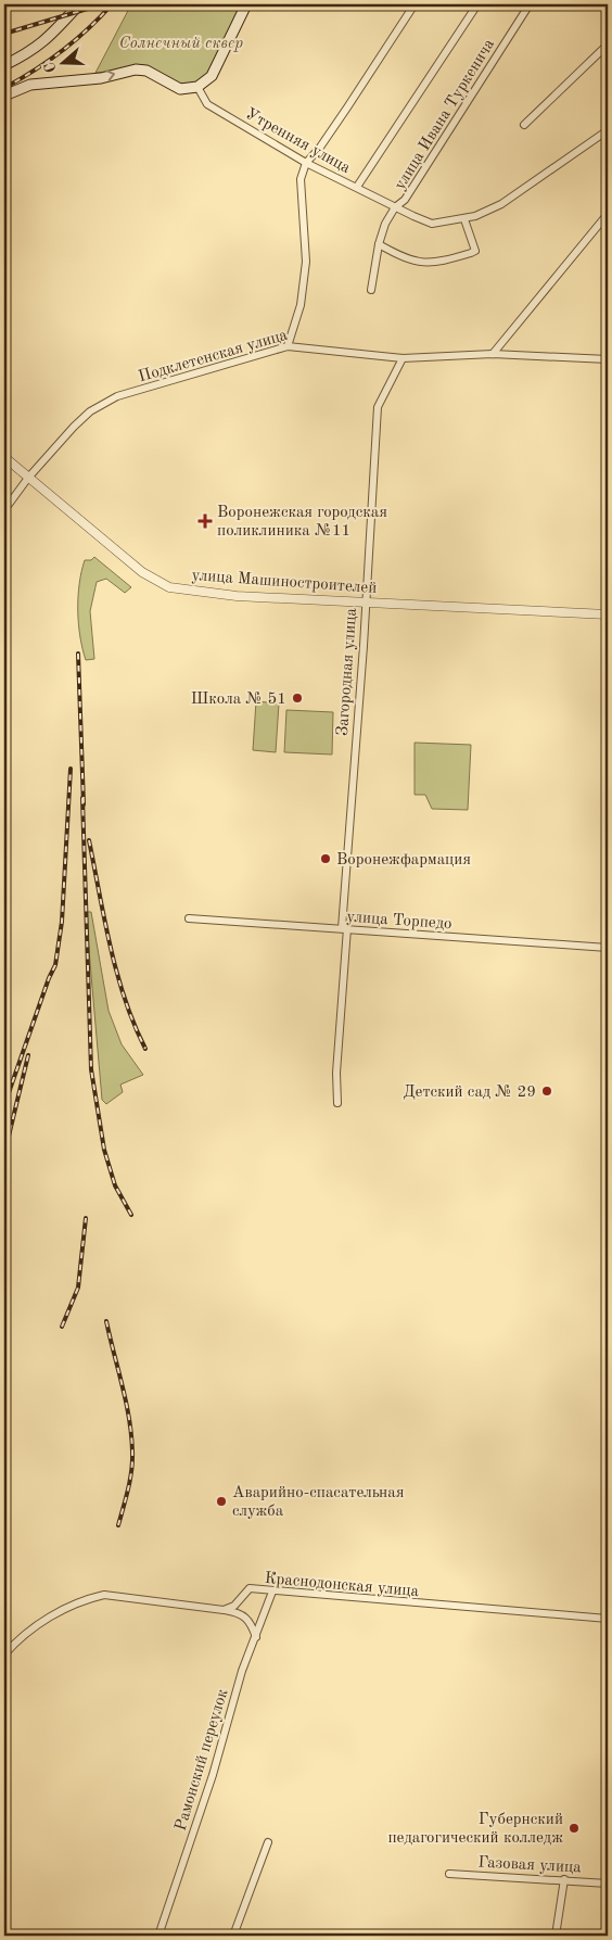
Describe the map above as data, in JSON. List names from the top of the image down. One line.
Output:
{"streets":{"street":["улица Ивана Туркенича","Утренняя улица","Подклетенская улица","улица Машиностроителей","Загородная улица","улица Торпедо","Краснодонская улица","Рамонский переулок","Газовая улица"]},"crossings":[["улица Ивана Туркенича","Утренняя улица"],["Подклетенская улица","улица Машиностроителей"],["Подклетенская улица","Загородная улица"],["улица Машиностроителей","Загородная улица"],["Загородная улица","улица Торпедо"],["Краснодонская улица","Рамонский переулок"]],"parks":["Солнечный сквер"],"places":{"health":["Воронежская городская поликлиника №11"],"other":["Школа № 51","Воронежфармация","Детский сад № 29","Аварийно-спасательная служба","Губернский педагогический колледж"]},"north":"left"}
